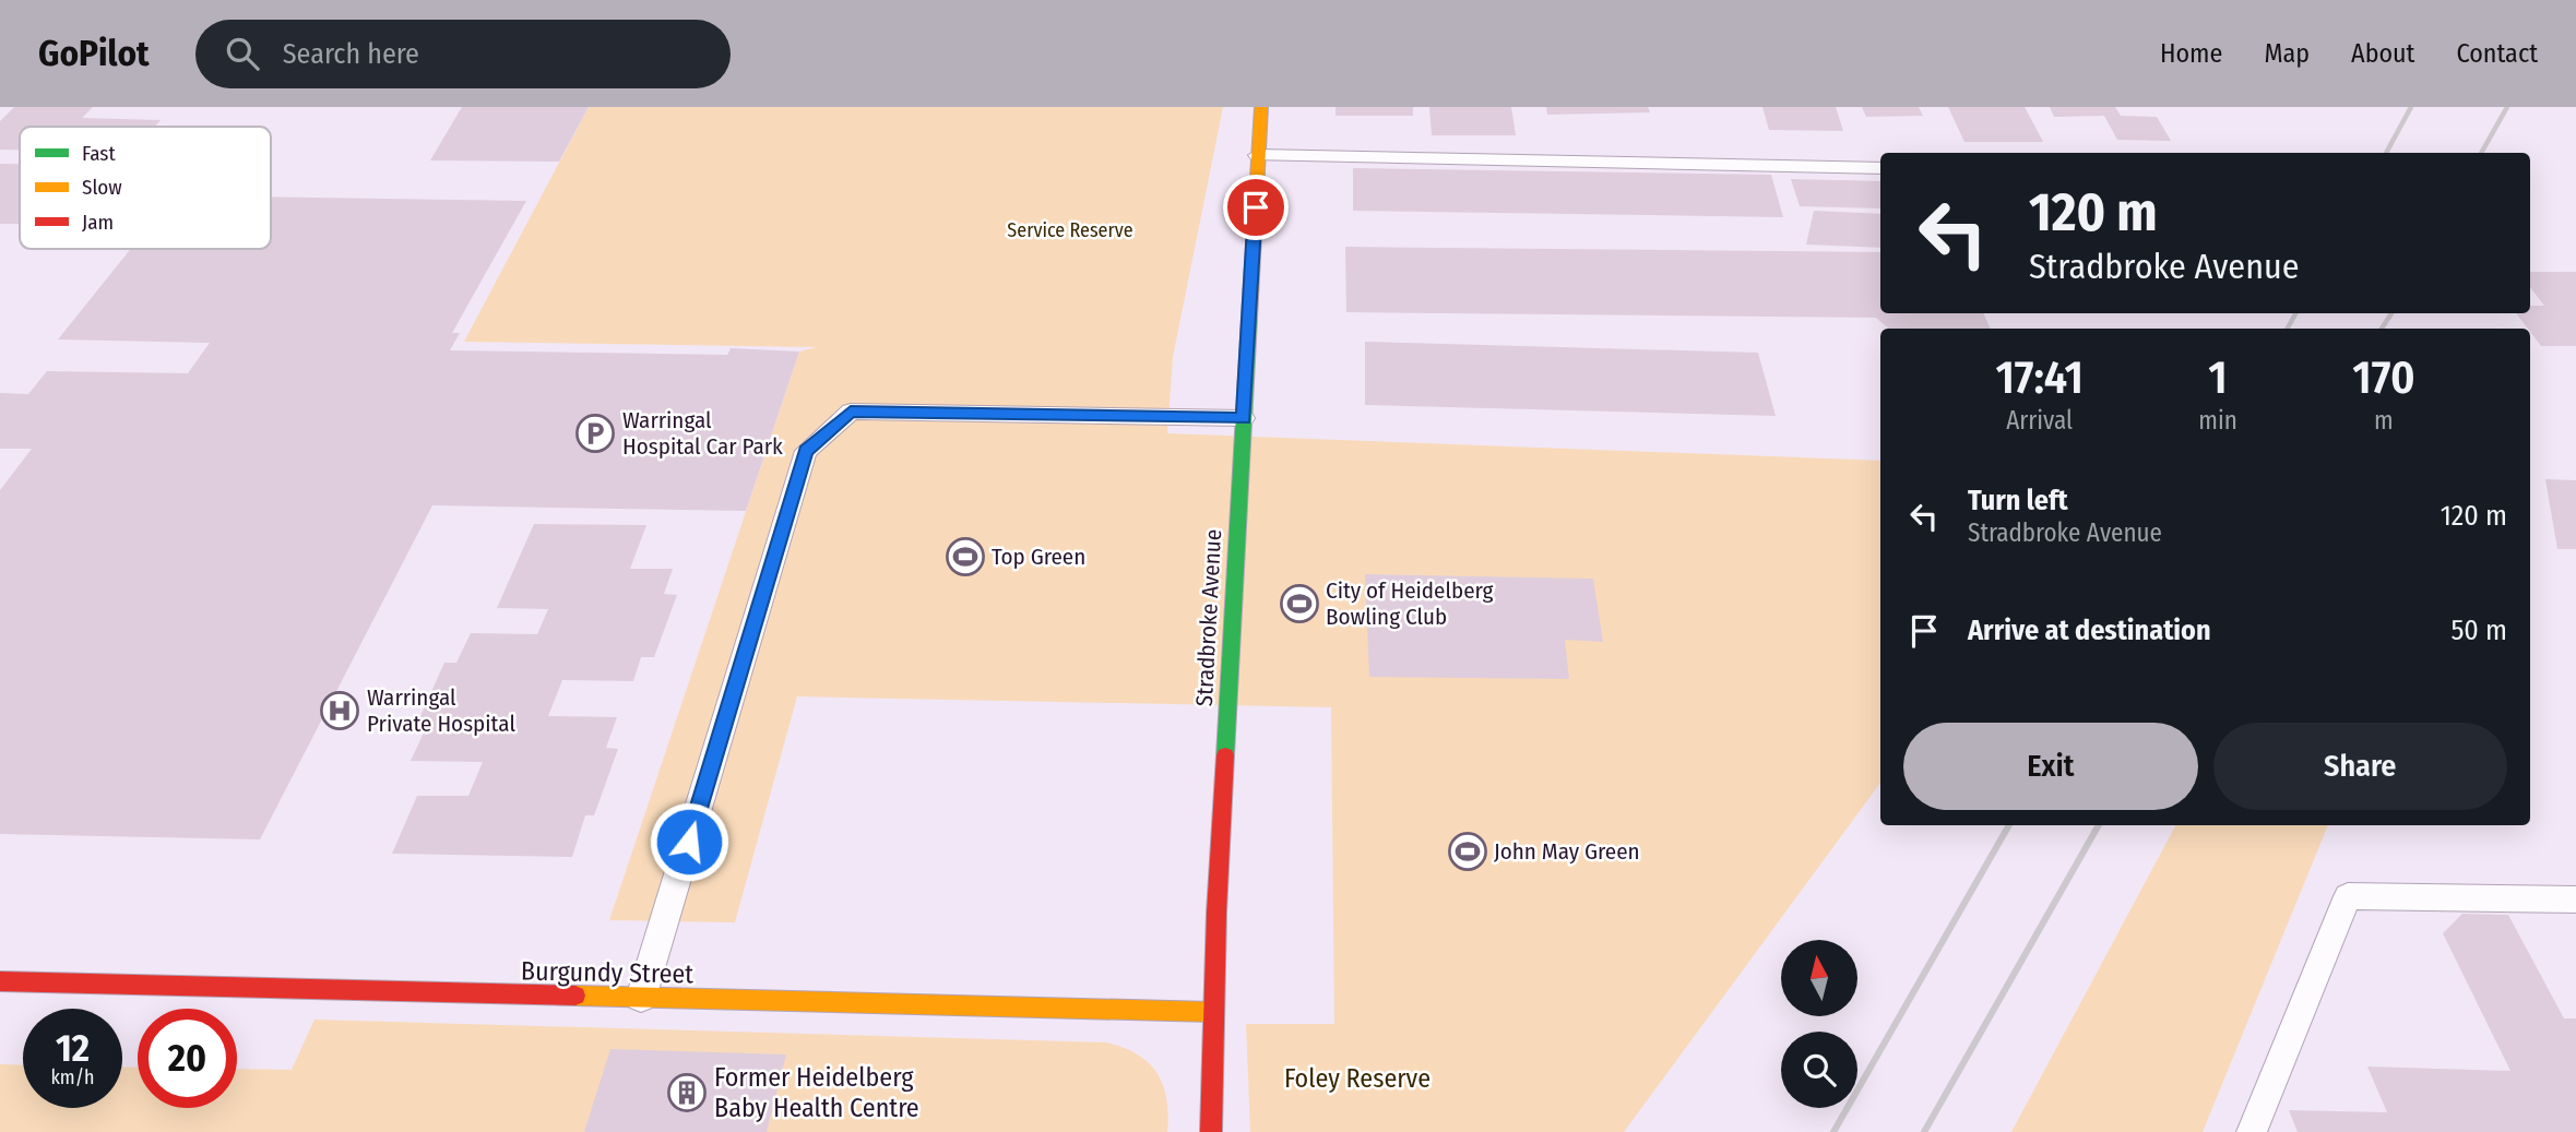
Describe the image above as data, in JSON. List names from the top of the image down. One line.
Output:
{"streets":{"street":["Stradbroke Avenue","Burgundy Street"]},"crossings":[["Stradbroke Avenue","Burgundy Street"]],"parks":["Service Reserve","Foley Reserve"],"places":{"parking":["Warringal Hospital Car Park"],"sports":["Top Green","City of Heidelberg Bowling Club","John May Green"],"hospital":["Warringal Private Hospital"],"building":["Former Heidelberg Baby Health Centre"]},"legend":["Fast","Slow","Jam"],"north":"top","page":{"header":"GoPilot","search":"Search here","nav":["Home","Map","About","Contact"],"turn":["120 m","Stradbroke Avenue"],"eta":["17:41","Arrival","1","min","170","m"],"list":[{"name":"Turn left","note":"Stradbroke Avenue","value":"120 m"},{"name":"Arrive at destination","value":"50 m"}],"buttons":["Exit","Share"],"speed":"12 km/h","limit":"20"}}
